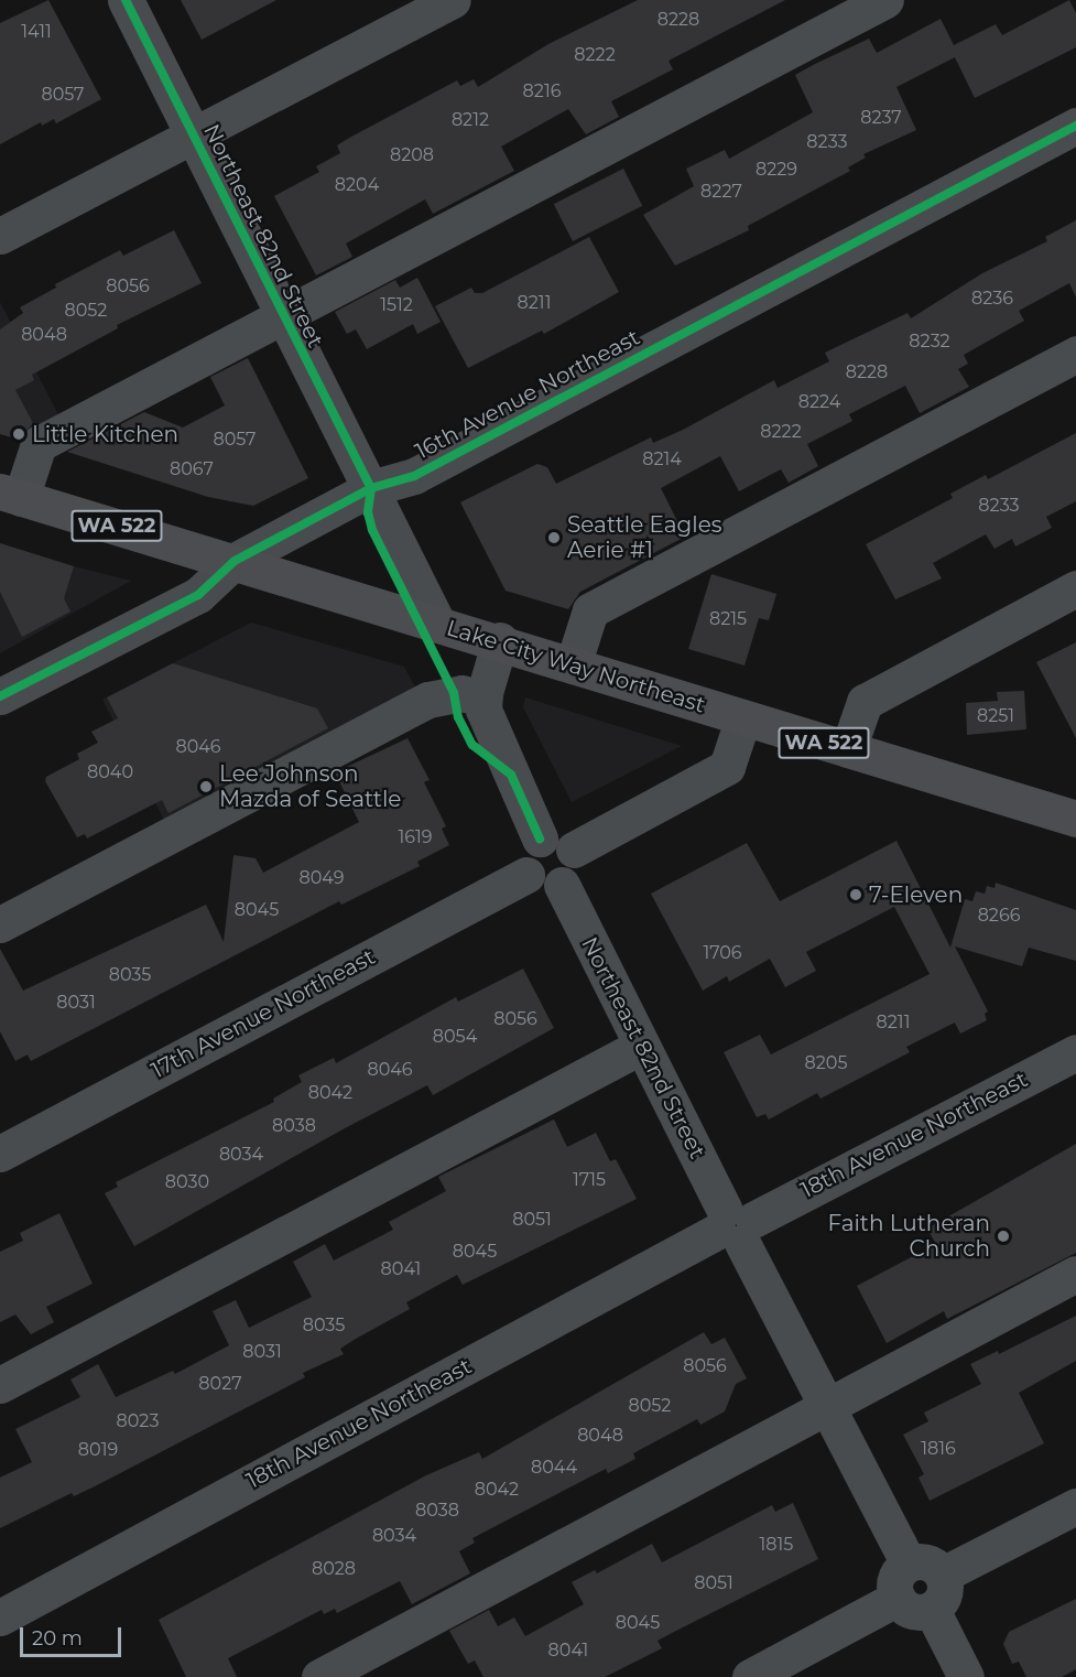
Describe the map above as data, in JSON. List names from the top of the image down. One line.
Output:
{"streets":{"main road":["WA 522","Lake City Way Northeast"],"street":["Northeast 82nd Street","16th Avenue Northeast","17th Avenue Northeast","18th Avenue Northeast"]},"crossings":[["Northeast 82nd Street","16th Avenue Northeast"],["Northeast 82nd Street","Lake City Way Northeast"],["Northeast 82nd Street","17th Avenue Northeast"],["Northeast 82nd Street","18th Avenue Northeast"],["16th Avenue Northeast","Lake City Way Northeast"]],"places":["Little Kitchen","Seattle Eagles Aerie #1","Lee Johnson Mazda of Seattle","7-Eleven","Faith Lutheran Church"],"house_numbers":["8228","1411","8222","8216","8057","8237","8212","8233","8208","8229","8204","8227","8056","8236","8211","1512","8052","8048","8232","8228","8224","8222","8057","8214","8067","8233","8215","8251","8046","8040","1619","8049","8045","8266","1706","8035","8031","8056","8211","8054","8205","8046","8042","8038","8034","1715","8030","8051","8045","8041","8035","8031","8056","8027","8052","8023","8048","1816","8019","8044","8042","8038","8034","1815","8028","8051","8045","8041"],"scale_bar":"20 m"}
